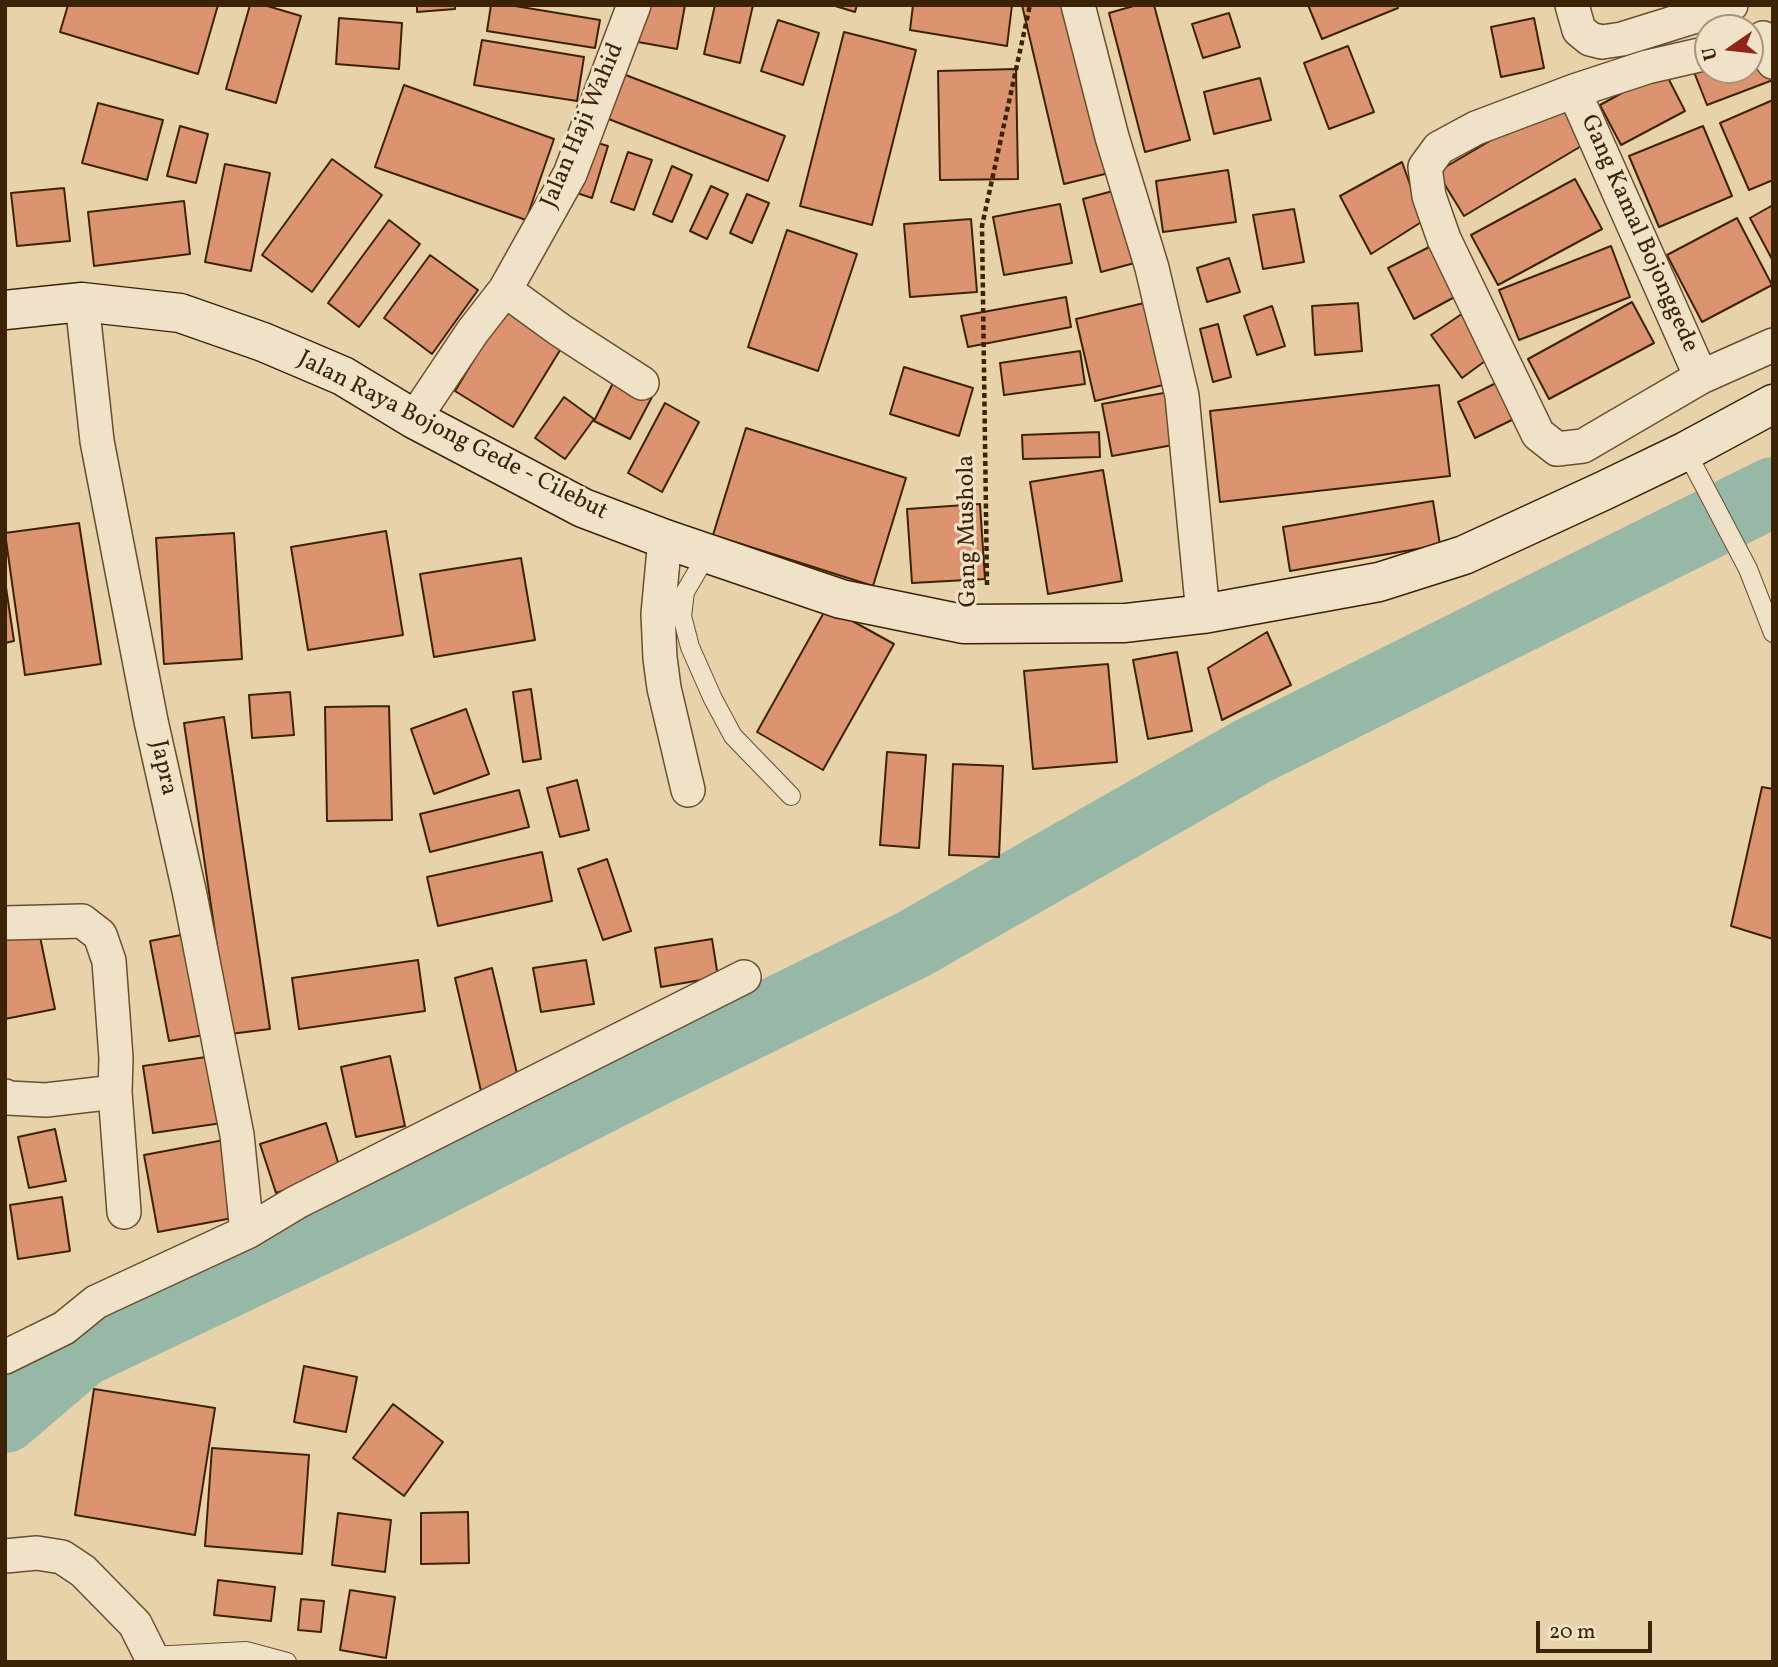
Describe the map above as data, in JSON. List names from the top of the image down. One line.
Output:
{"streets":{"main road":["Jalan Raya Bojong Gede - Cilebut"],"street":["Jalan Haji Wahid","Gang Kamal Bojonggede","Japra"],"path":["Gang Mushola"]},"crossings":[["Jalan Haji Wahid","Jalan Raya Bojong Gede - Cilebut"],["Jalan Raya Bojong Gede - Cilebut","Gang Mushola"],["Jalan Raya Bojong Gede - Cilebut","Japra"]],"scale_bar":"20 m","north":"left"}
